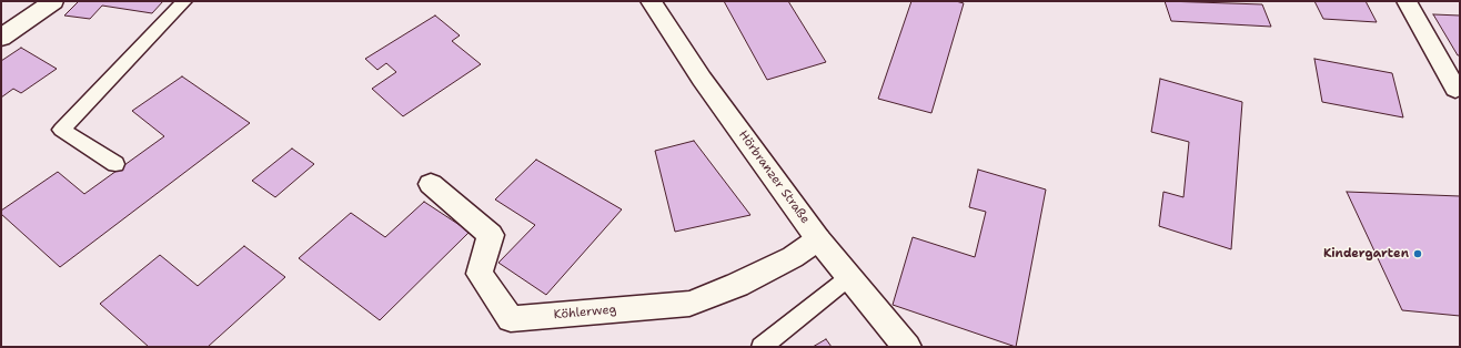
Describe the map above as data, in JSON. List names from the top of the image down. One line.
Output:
{"streets":{"street":["Hörbranzer Straße","Köhlerweg"]},"crossings":[["Hörbranzer Straße","Köhlerweg"]],"places":["Kindergarten"]}
